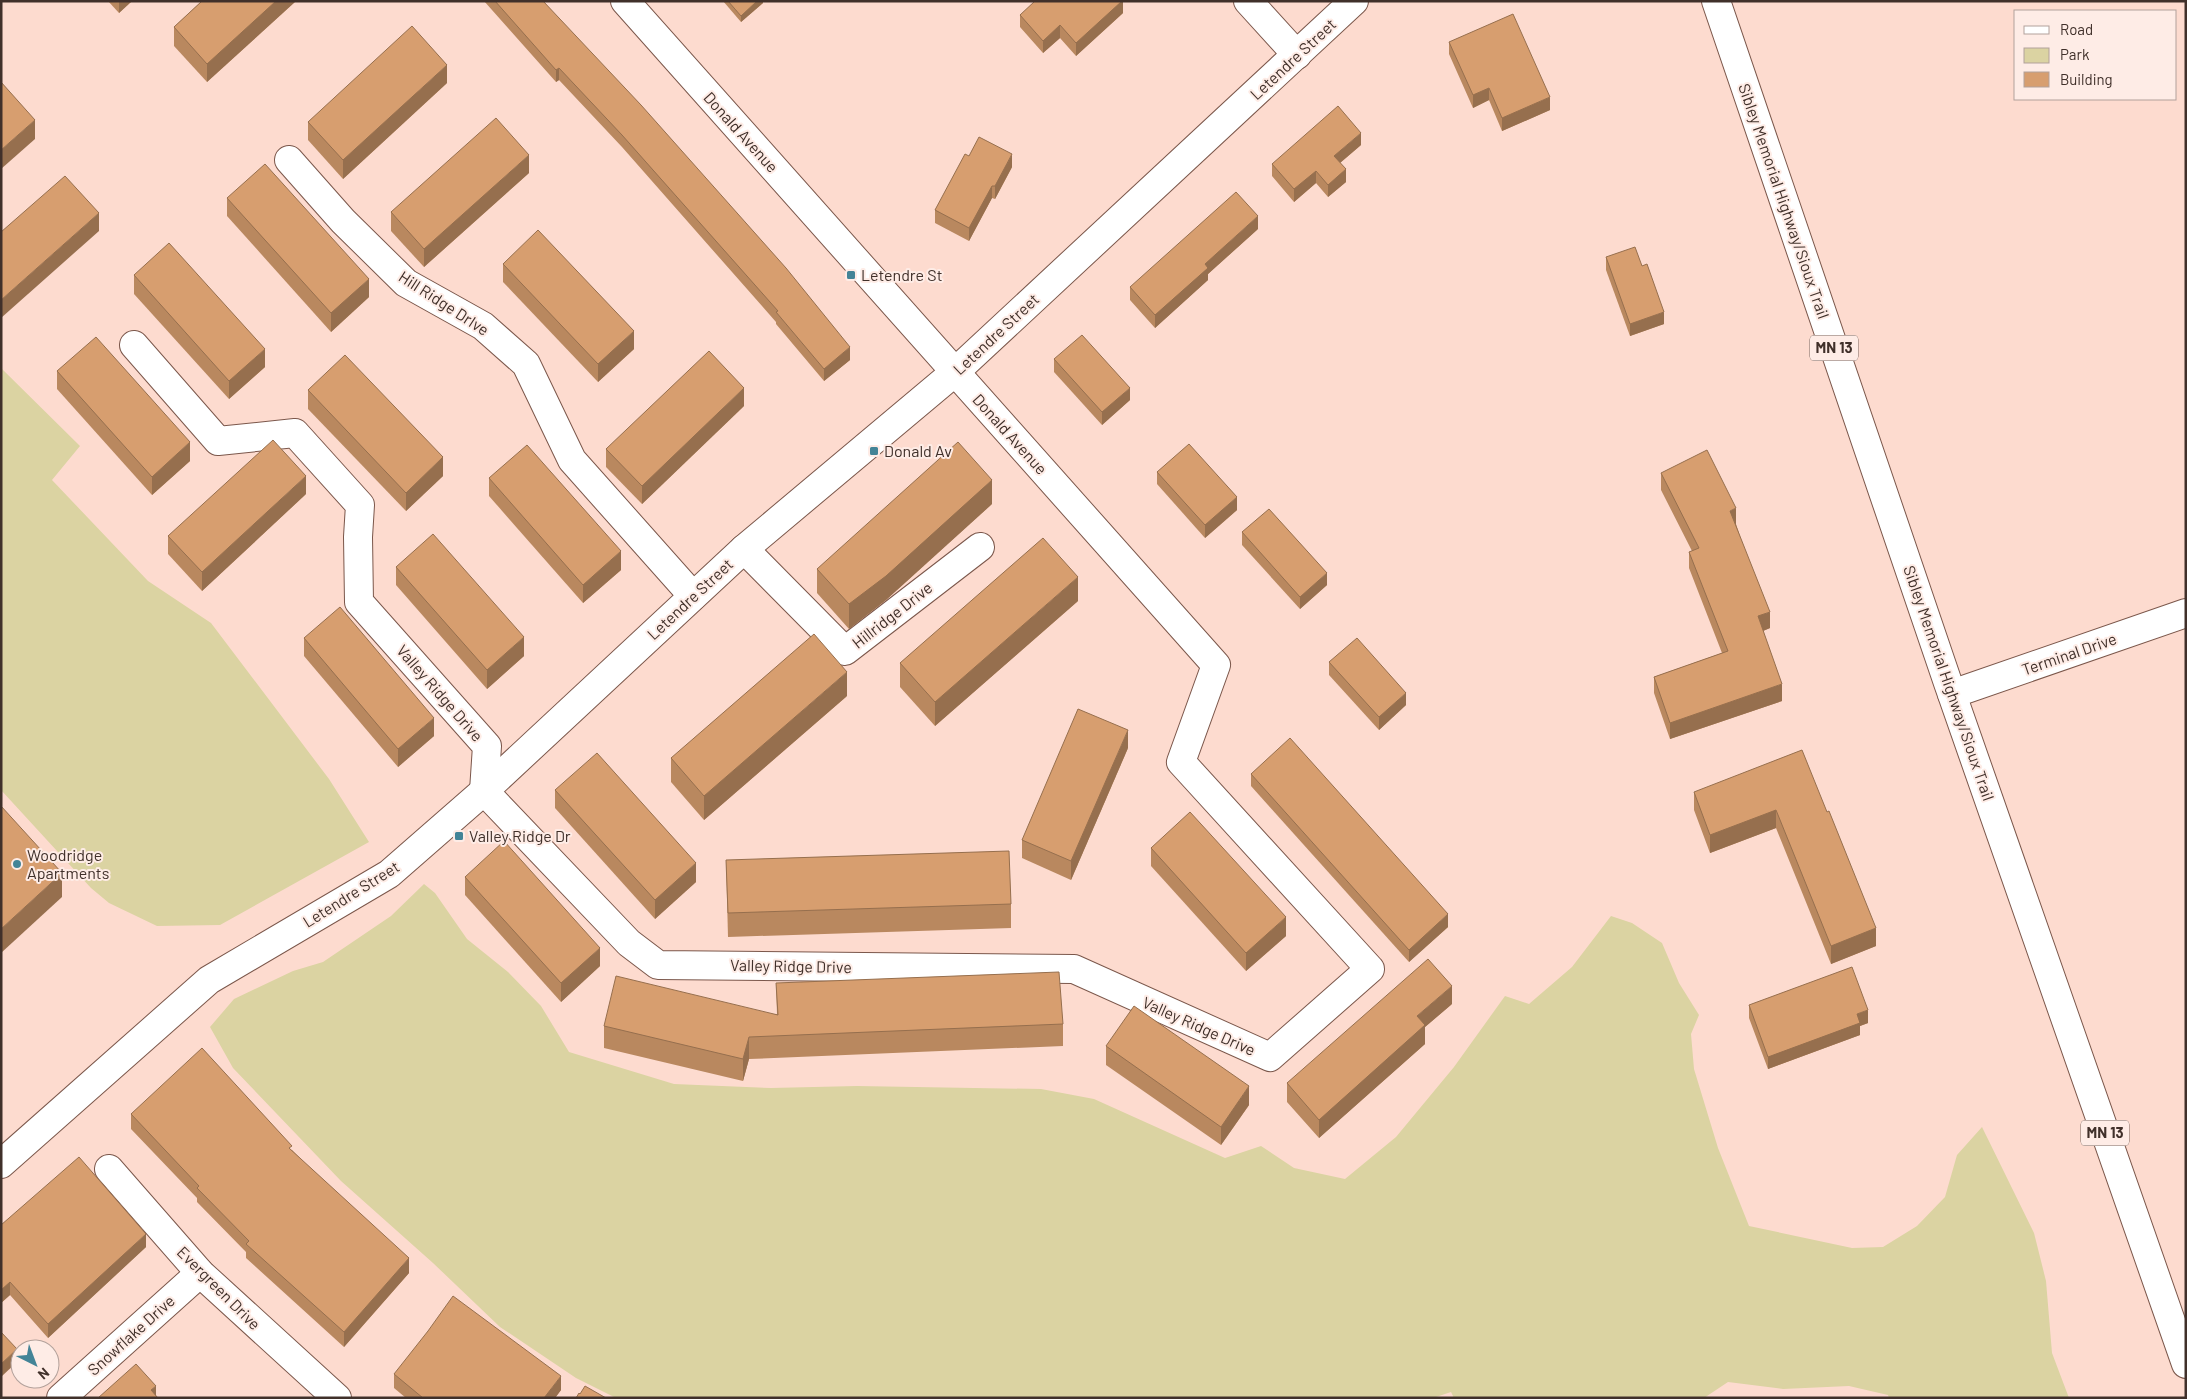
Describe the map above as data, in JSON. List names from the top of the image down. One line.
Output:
{"streets":{"main road":["Letendre Street","Donald Avenue","Sibley Memorial Highway/Sioux Trail","Hill Ridge DrIve","MN 13","Hillridge Drive","Terminal Drive","Valley Ridge Drive","Evergreen Drive","Snowflake Drive"]},"crossings":[["Letendre Street","Donald Avenue"],["Letendre Street","Hill Ridge DrIve"],["Letendre Street","Hillridge Drive"],["Letendre Street","Valley Ridge Drive"],["Donald Avenue","Valley Ridge Drive"],["Sibley Memorial Highway/Sioux Trail","Terminal Drive"],["Evergreen Drive","Snowflake Drive"]],"places":{"transit":["Letendre St","Donald Av","Valley Ridge Dr"],"other":["Woodridge Apartments"]},"legend":["Road","Park","Building"],"north":"bottom right"}
